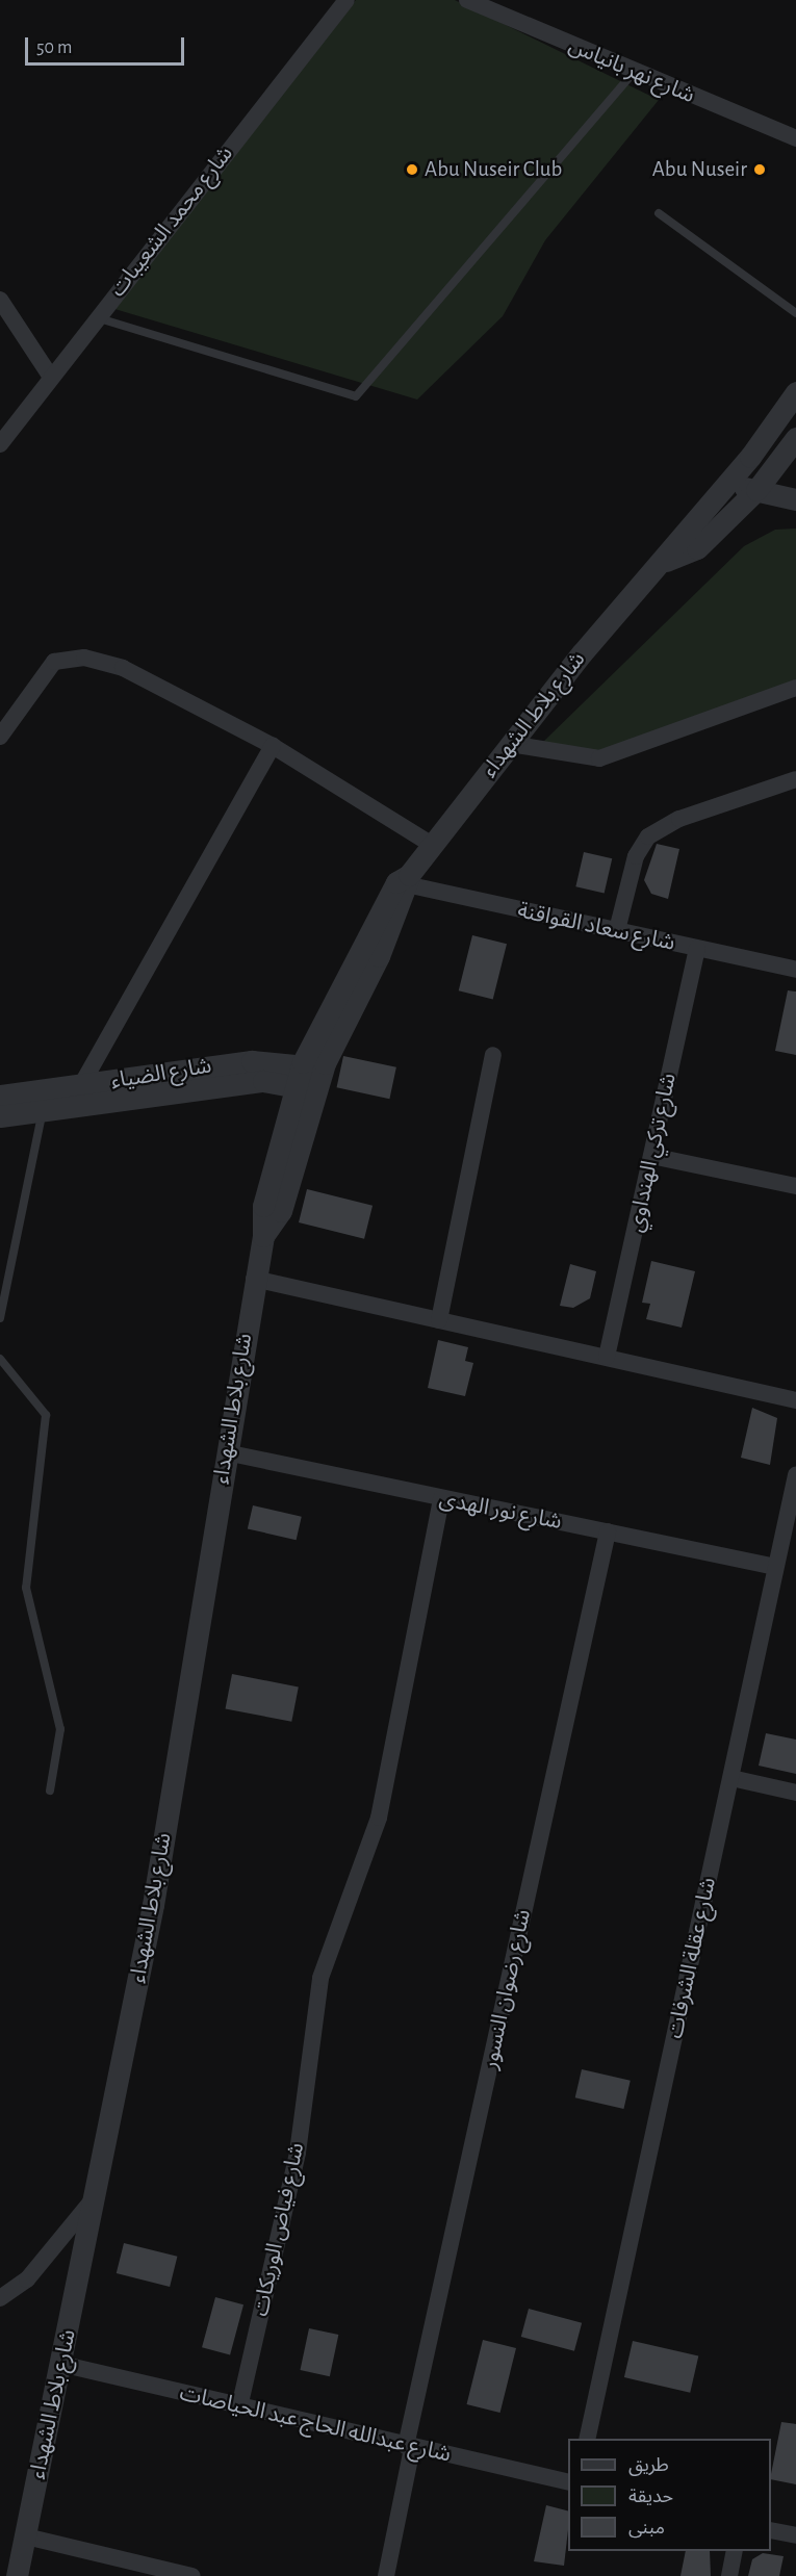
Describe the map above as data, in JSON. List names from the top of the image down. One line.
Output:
{"streets":{"street":["شارع نهر بانياس","شارع محمد الشعيبات","شارع بلاط الشهداء","شارع سعاد القواقنة","شارع الضياء","شارع تركي الهنداوي","شارع نور الهدى","شارع عقلة الشرفات","شارع رضوان النسور","شارع فياض الوريكات","شارع عبدالله الحاج عبد الحياصات"]},"crossings":[["شارع بلاط الشهداء","شارع سعاد القواقنة"],["شارع بلاط الشهداء","شارع الضياء"],["شارع بلاط الشهداء","شارع نور الهدى"],["شارع بلاط الشهداء","شارع عبدالله الحاج عبد الحياصات"],["شارع سعاد القواقنة","شارع تركي الهنداوي"],["شارع نور الهدى","شارع عقلة الشرفات"],["شارع نور الهدى","شارع رضوان النسور"],["شارع نور الهدى","شارع فياض الوريكات"],["شارع رضوان النسور","شارع عبدالله الحاج عبد الحياصات"],["شارع فياض الوريكات","شارع عبدالله الحاج عبد الحياصات"]],"places":["Abu Nuseir Club","Abu Nuseir"],"legend":["طريق","حديقة","مبنى"],"scale_bar":"50 m"}
